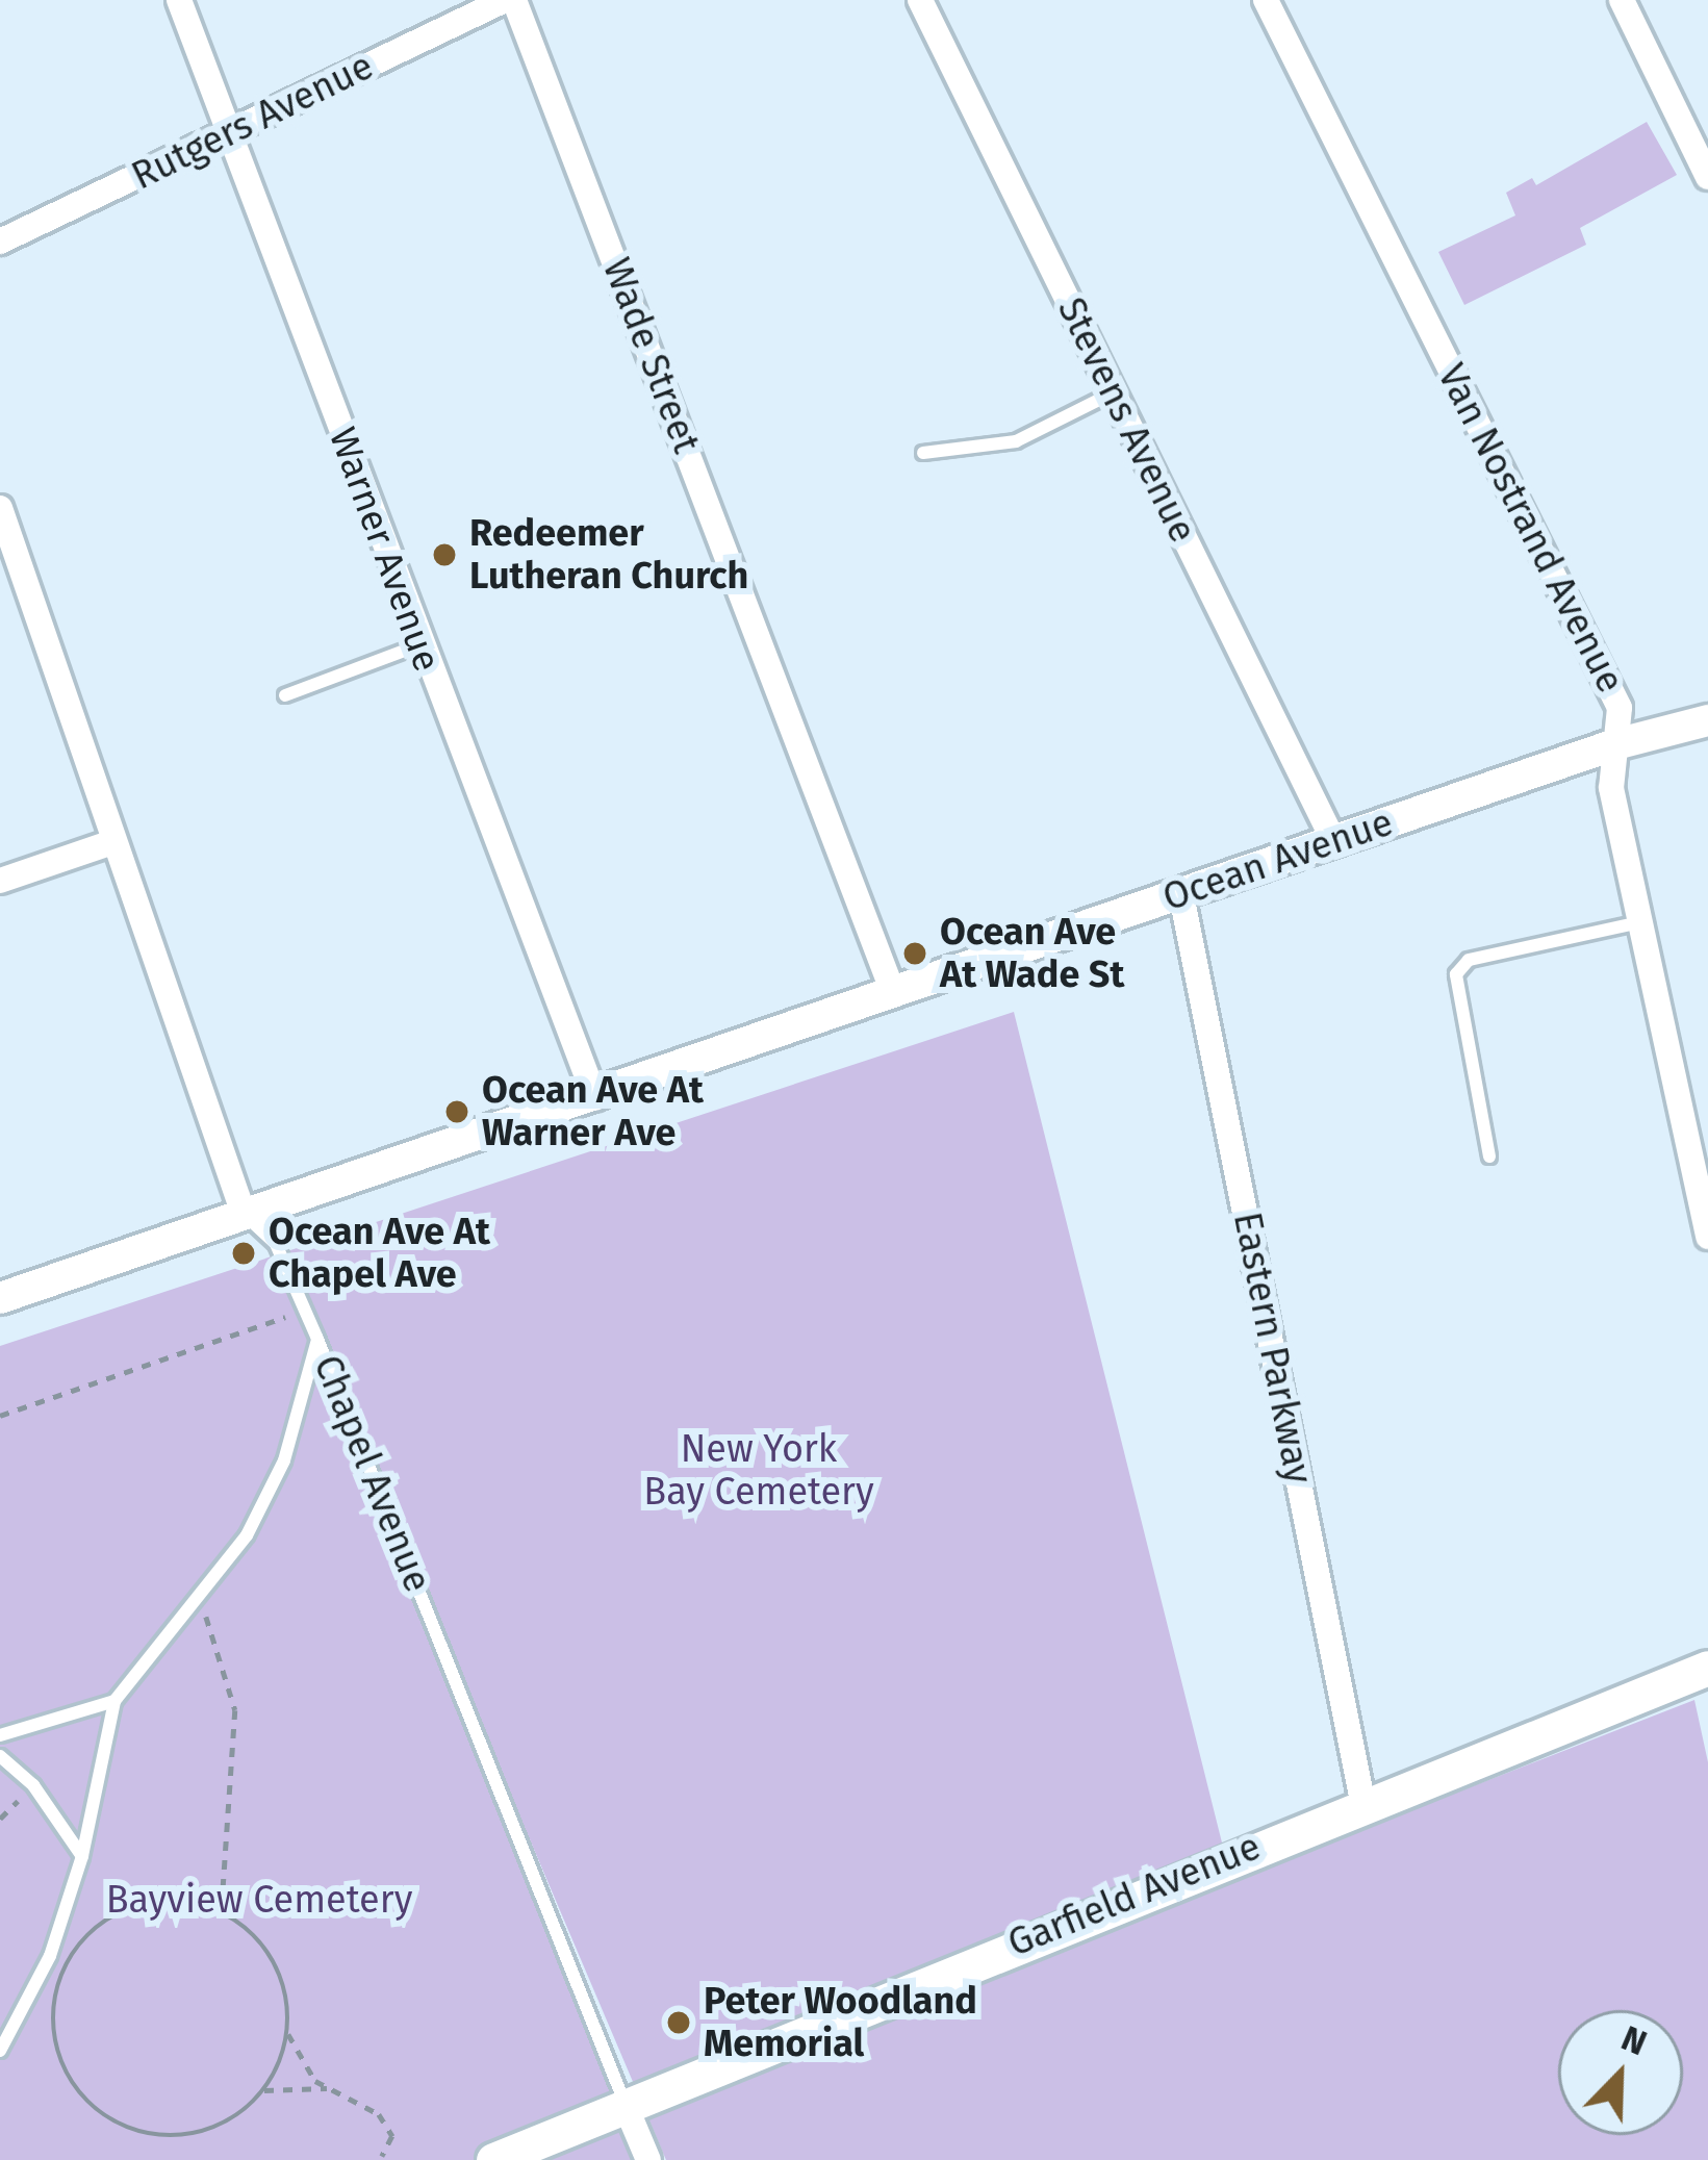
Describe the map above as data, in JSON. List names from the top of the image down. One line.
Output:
{"streets":{"main road":["Garfield Avenue"],"street":["Rutgers Avenue","Wade Street","Stevens Avenue","Van Nostrand Avenue","Warner Avenue","Ocean Avenue","Eastern Parkway","Chapel Avenue"]},"crossings":[["Rutgers Avenue","Wade Street"],["Rutgers Avenue","Warner Avenue"],["Wade Street","Ocean Avenue"],["Stevens Avenue","Ocean Avenue"],["Van Nostrand Avenue","Ocean Avenue"],["Warner Avenue","Ocean Avenue"],["Ocean Avenue","Eastern Parkway"],["Ocean Avenue","Chapel Avenue"],["Eastern Parkway","Garfield Avenue"],["Chapel Avenue","Garfield Avenue"]],"parks":["New York Bay Cemetery","Bayview Cemetery"],"places":["Redeemer Lutheran Church","Ocean Ave At Wade St","Ocean Ave At Warner Ave","Ocean Ave At Chapel Ave","Peter Woodland Memorial"],"north":"top right"}
